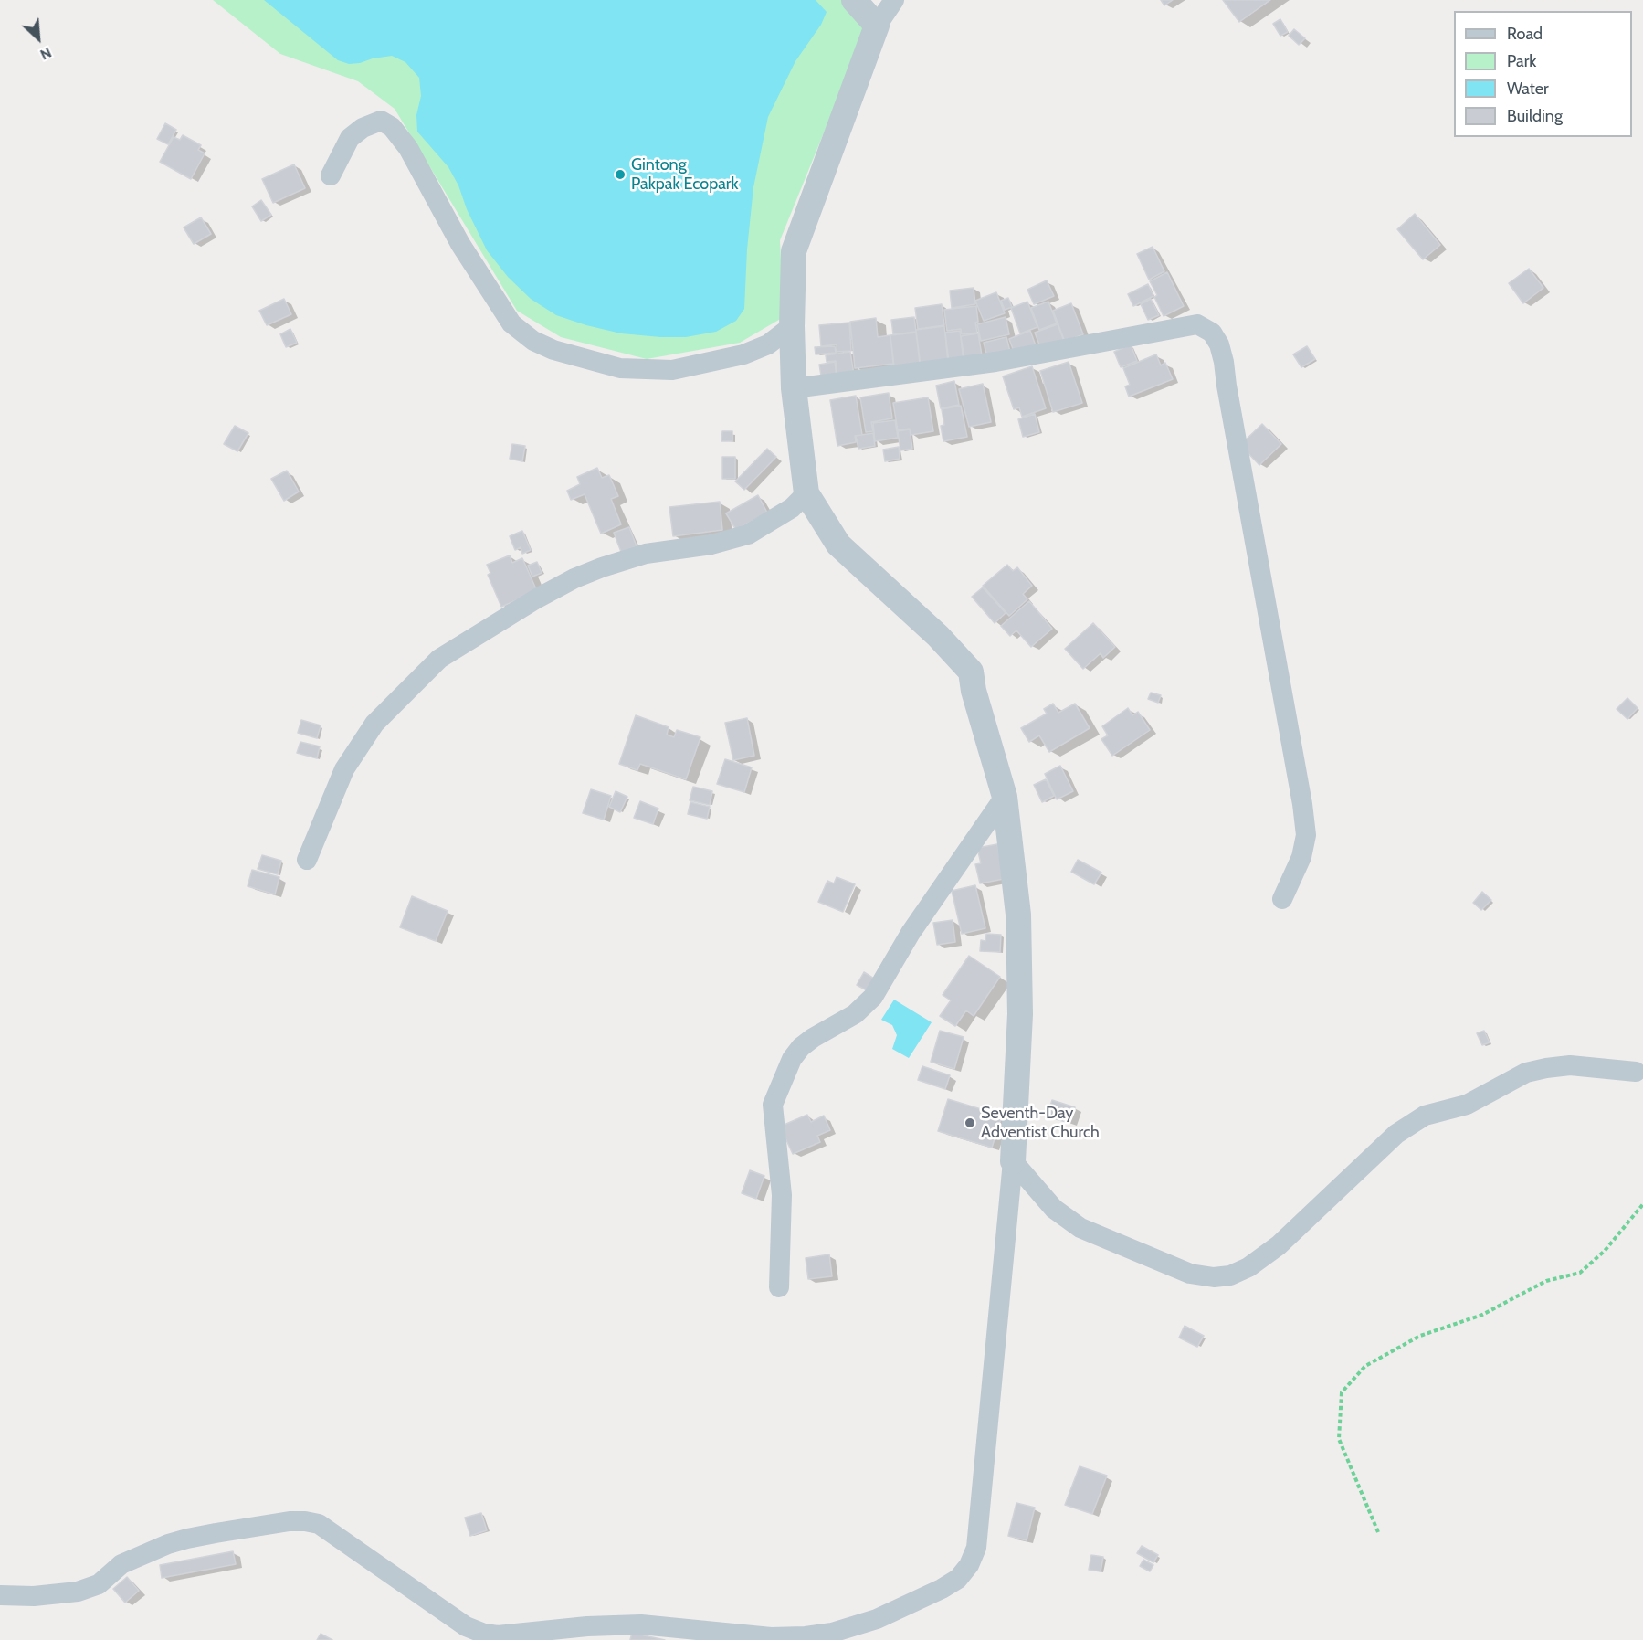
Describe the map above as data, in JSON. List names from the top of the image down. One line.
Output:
{"places":["Gintong Pakpak Ecopark","Seventh-Day Adventist Church"],"legend":["Road","Park","Water","Building"],"north":"bottom right"}
